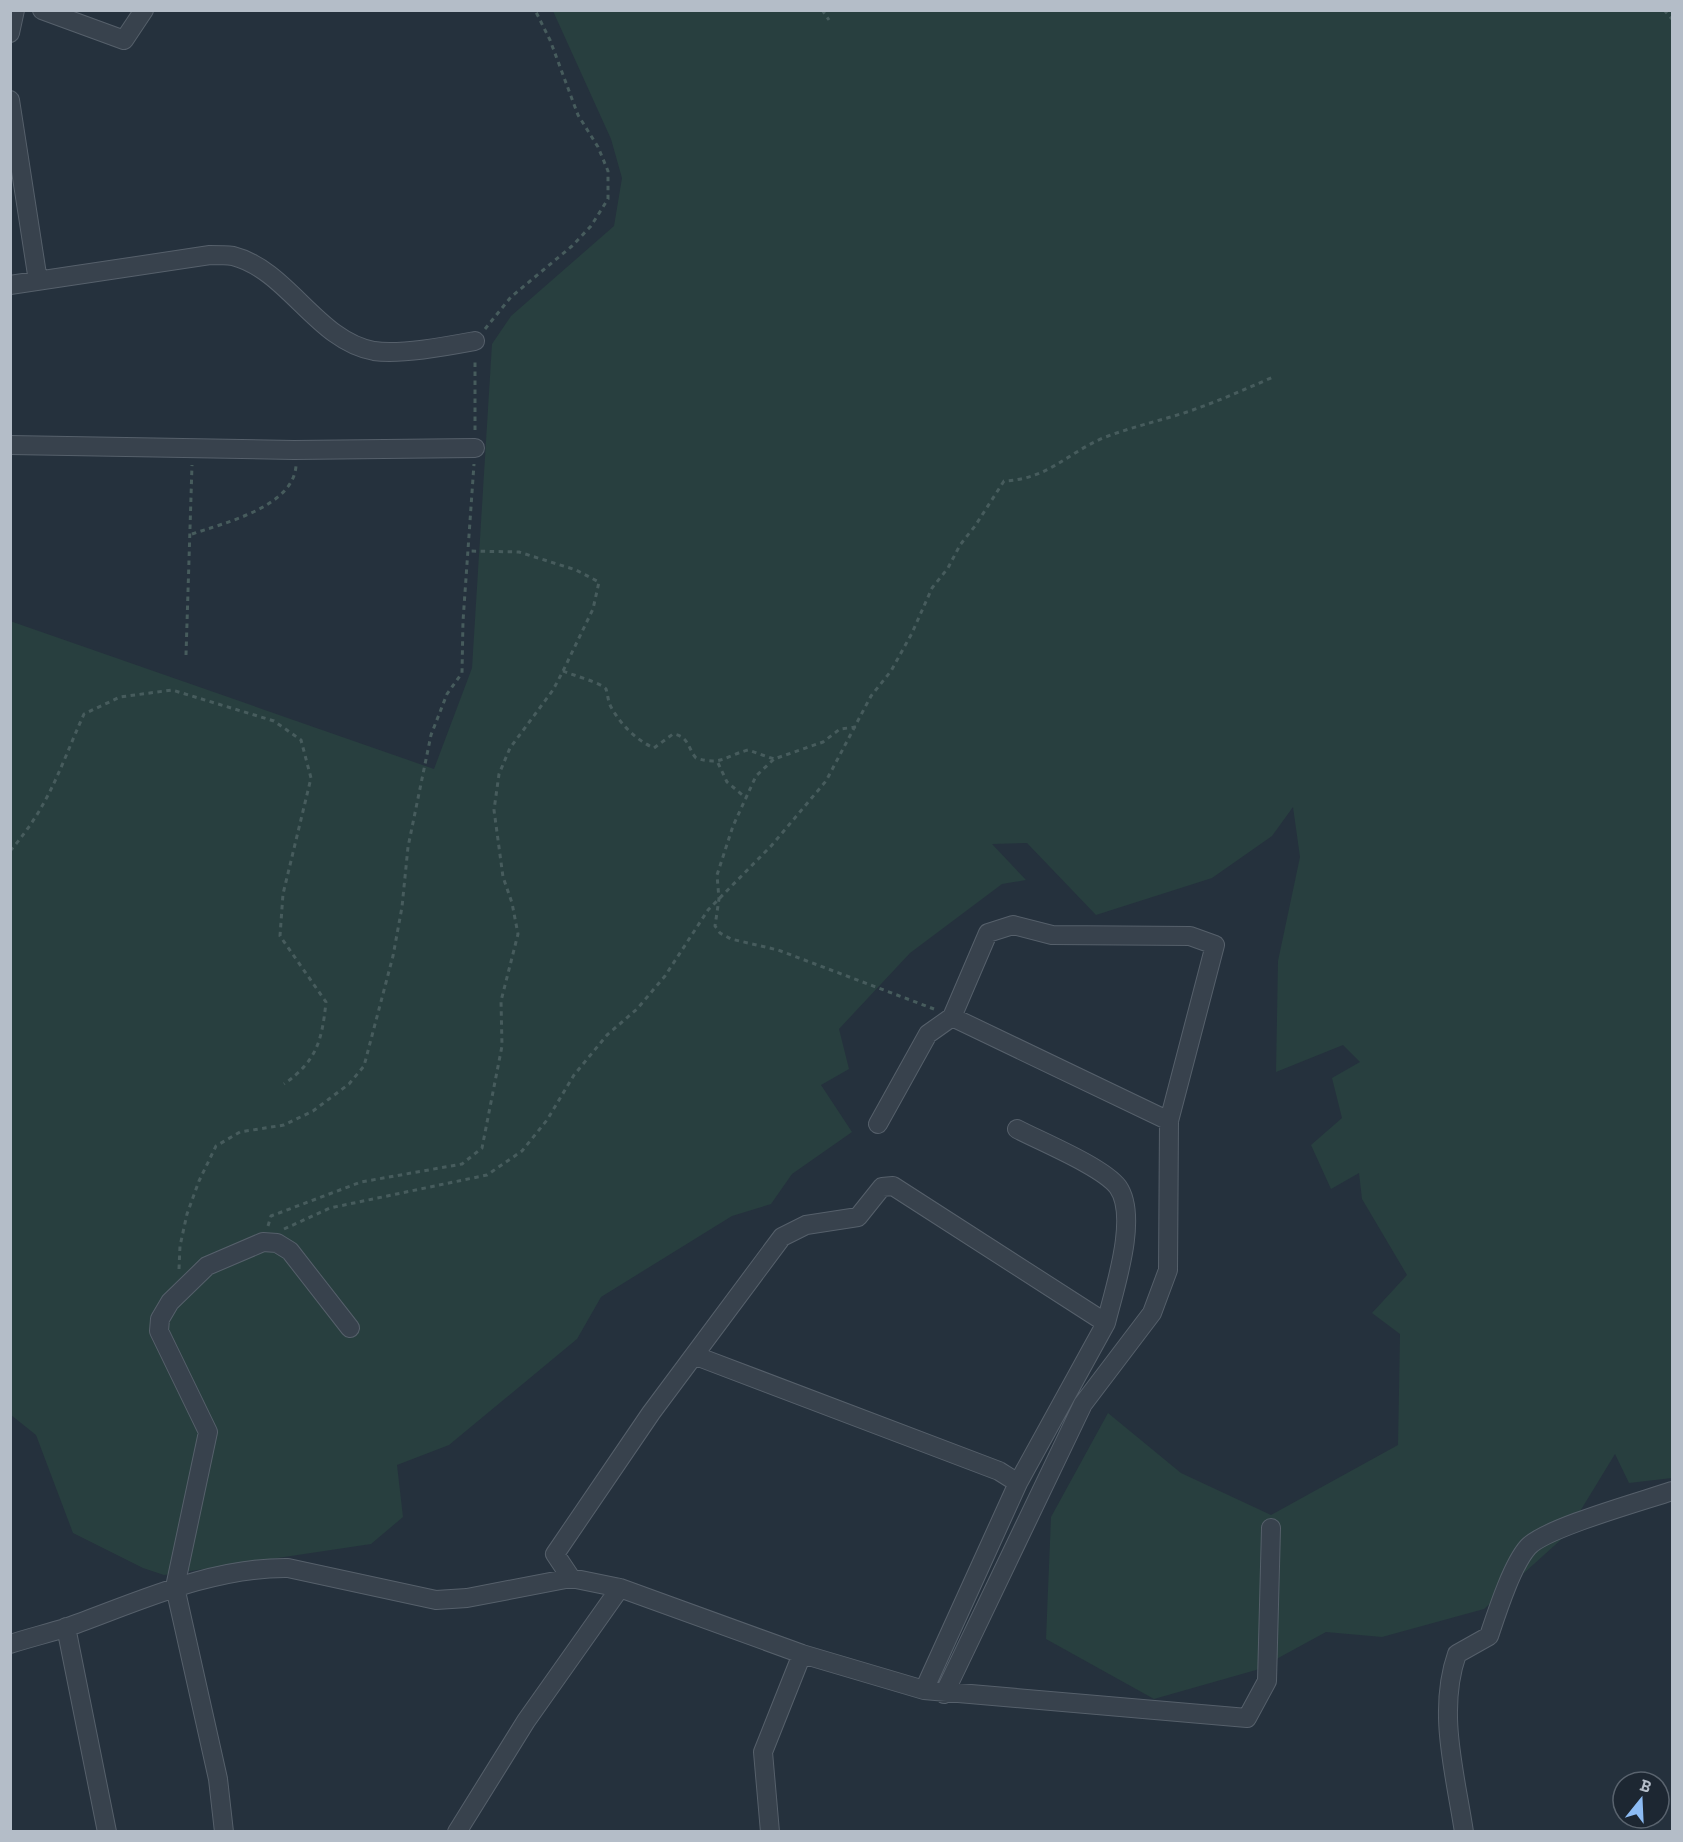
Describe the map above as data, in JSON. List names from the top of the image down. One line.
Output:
{"north":"top"}
